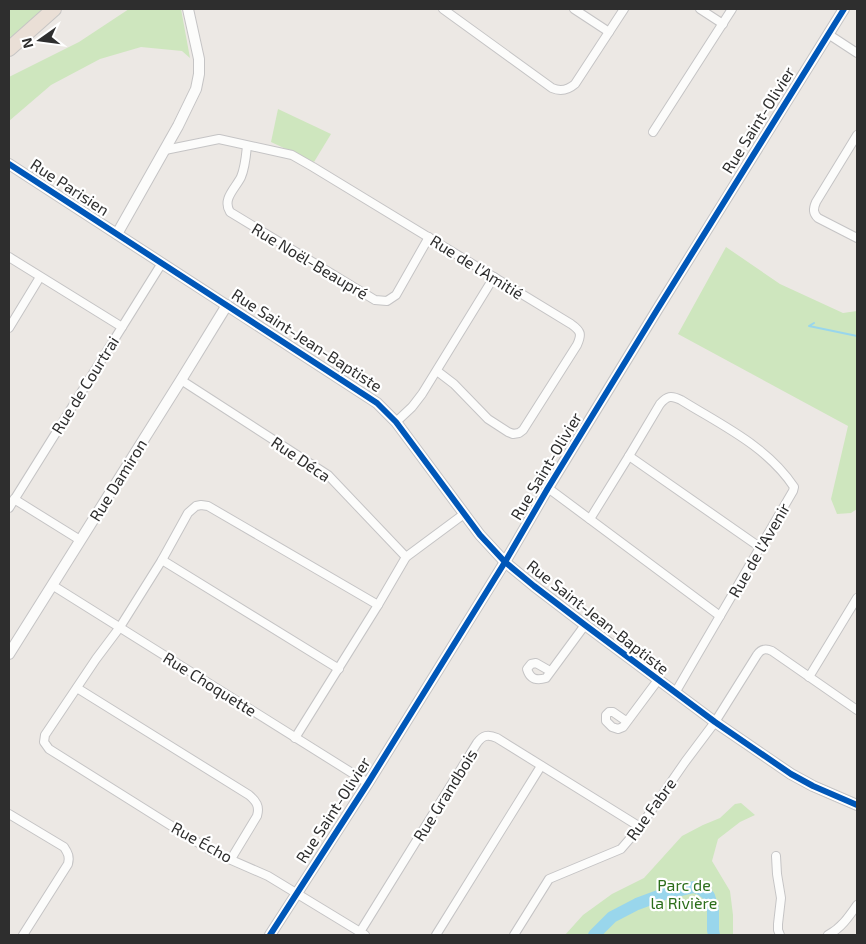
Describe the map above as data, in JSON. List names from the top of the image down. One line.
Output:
{"streets":{"street":["Rue Saint-Olivier","Rue Parisien","Rue Noël-Beaupré","Rue de l'Amitié","Rue Saint-Jean-Baptiste","Rue de Courtrai","Rue Déca","Rue Damiron","Rue de l'Avenir","Rue Choquette","Rue Grandbois","Rue Fabre","Rue Écho"]},"crossings":[["Rue Saint-Olivier","Rue Saint-Jean-Baptiste"],["Rue Saint-Olivier","Rue Choquette"],["Rue Saint-Olivier","Rue Écho"],["Rue Parisien","Rue Saint-Jean-Baptiste"],["Rue Noël-Beaupré","Rue de l'Amitié"],["Rue Saint-Jean-Baptiste","Rue de Courtrai"],["Rue Saint-Jean-Baptiste","Rue Damiron"],["Rue Saint-Jean-Baptiste","Rue de l'Avenir"],["Rue Saint-Jean-Baptiste","Rue Fabre"],["Rue Déca","Rue Damiron"],["Rue Damiron","Rue Choquette"],["Rue Grandbois","Rue Fabre"],["Rue Grandbois","Rue Écho"]],"parks":["Parc de la Rivière"],"north":"left"}
